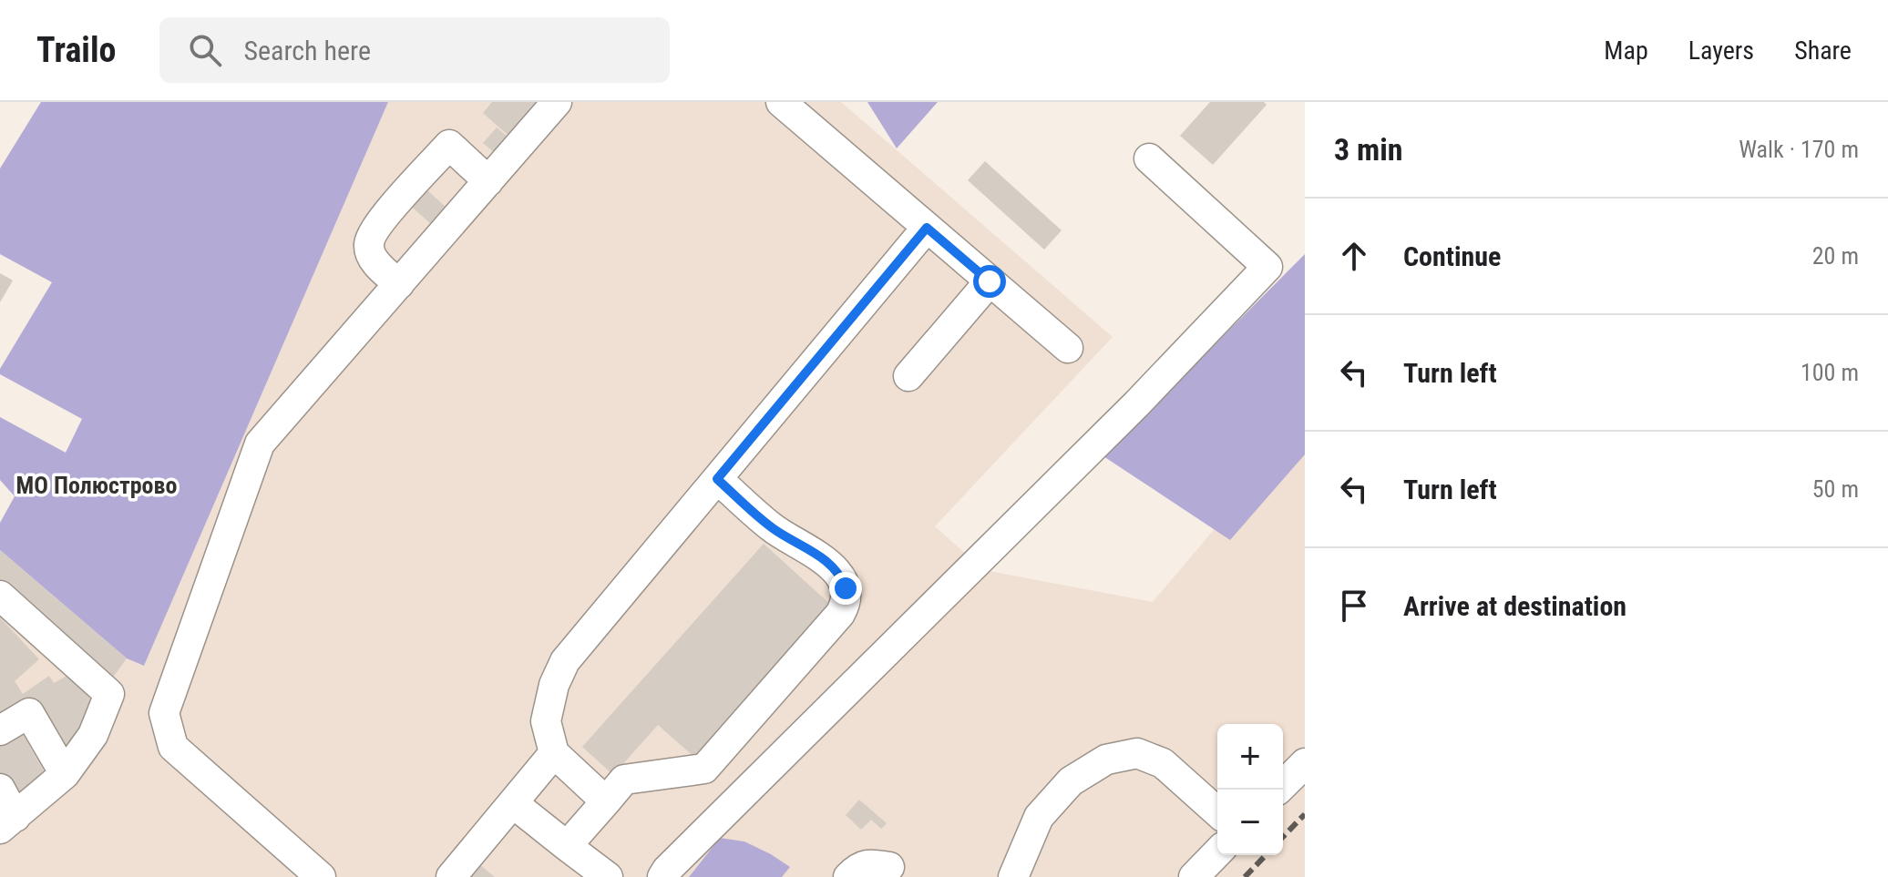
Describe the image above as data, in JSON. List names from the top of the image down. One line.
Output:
{"districts":["МО Полюстрово"],"page":{"header":"Trailo","search":"Search here","nav":["Map","Layers","Share"],"heading":["3 min","Walk · 170 m"],"list":[["Continue","20 m"],["Turn left","100 m"],["Turn left","50 m"],"Arrive at destination"],"map_buttons":["+","−"]}}
